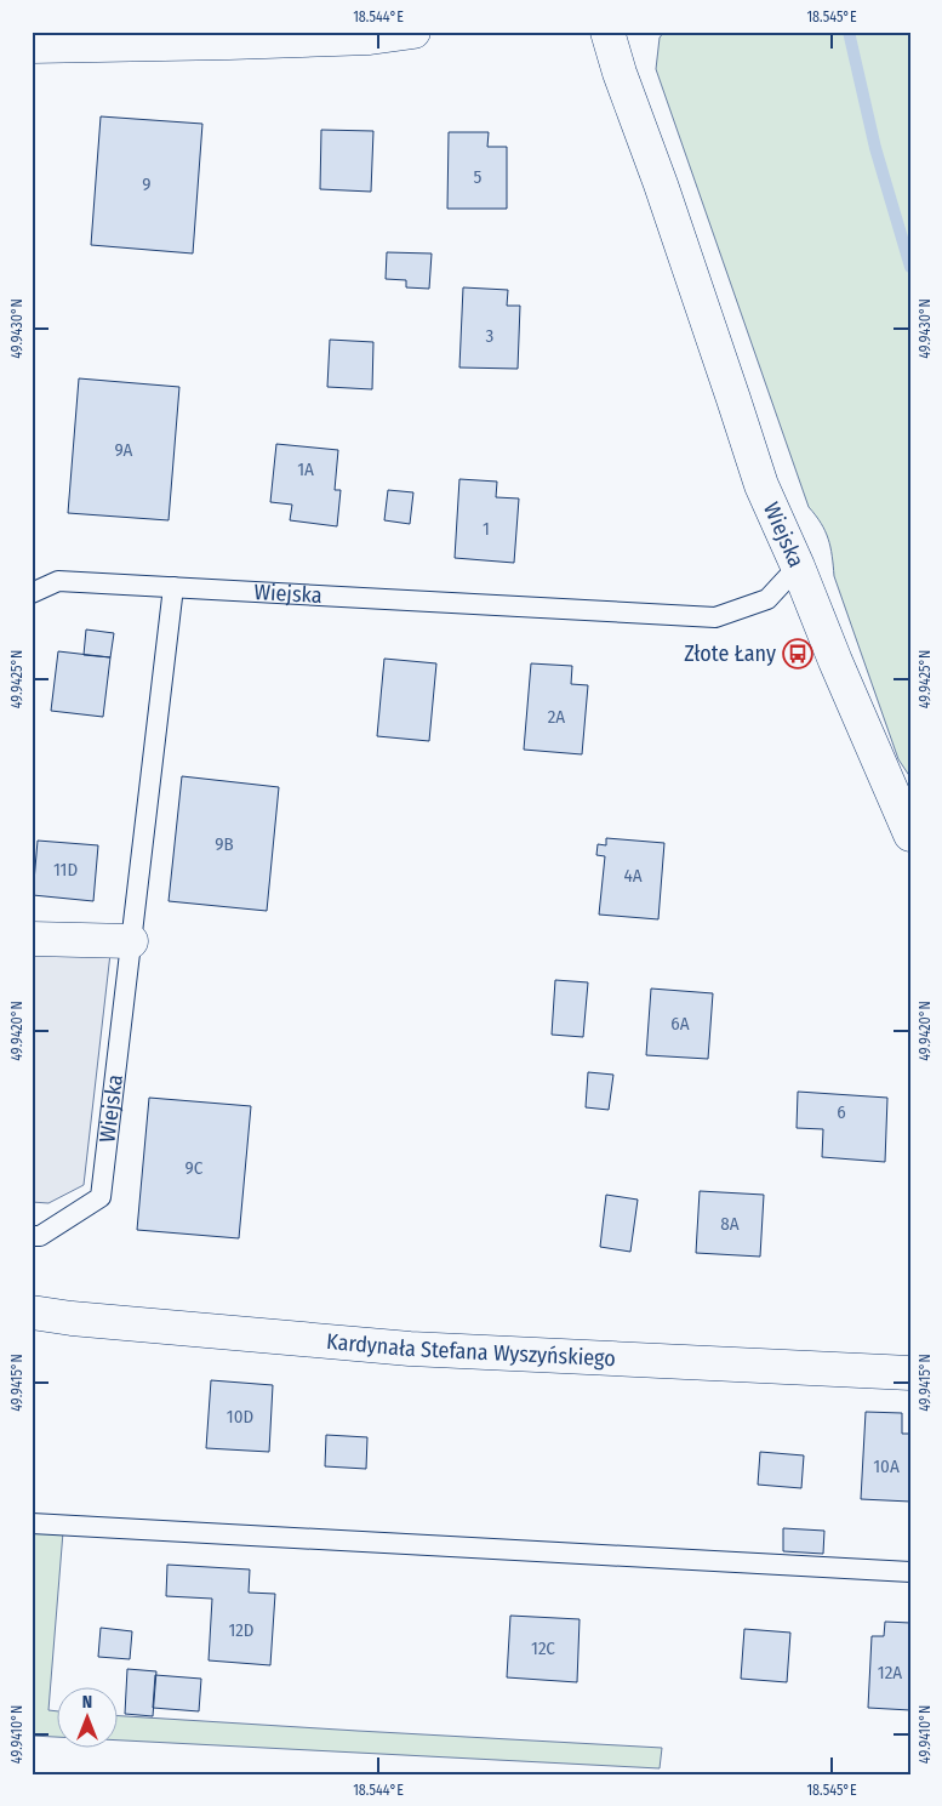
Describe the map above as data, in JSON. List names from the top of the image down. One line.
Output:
{"streets":{"street":["Wiejska","Kardynała Stefana Wyszyńskiego"]},"places":{"bus stop":["Złote Łany"]},"house_numbers":["5","9","3","9A","1A","1","2A","9B","11D","4A","6A","6","9C","8A","10D","10A","12D","12C","12A"],"north":"top","coordinates":["18.544°E","18.545°E","49.9430°N","49.9425°N","49.9420°N","49.9415°N","49.9410°N"]}
